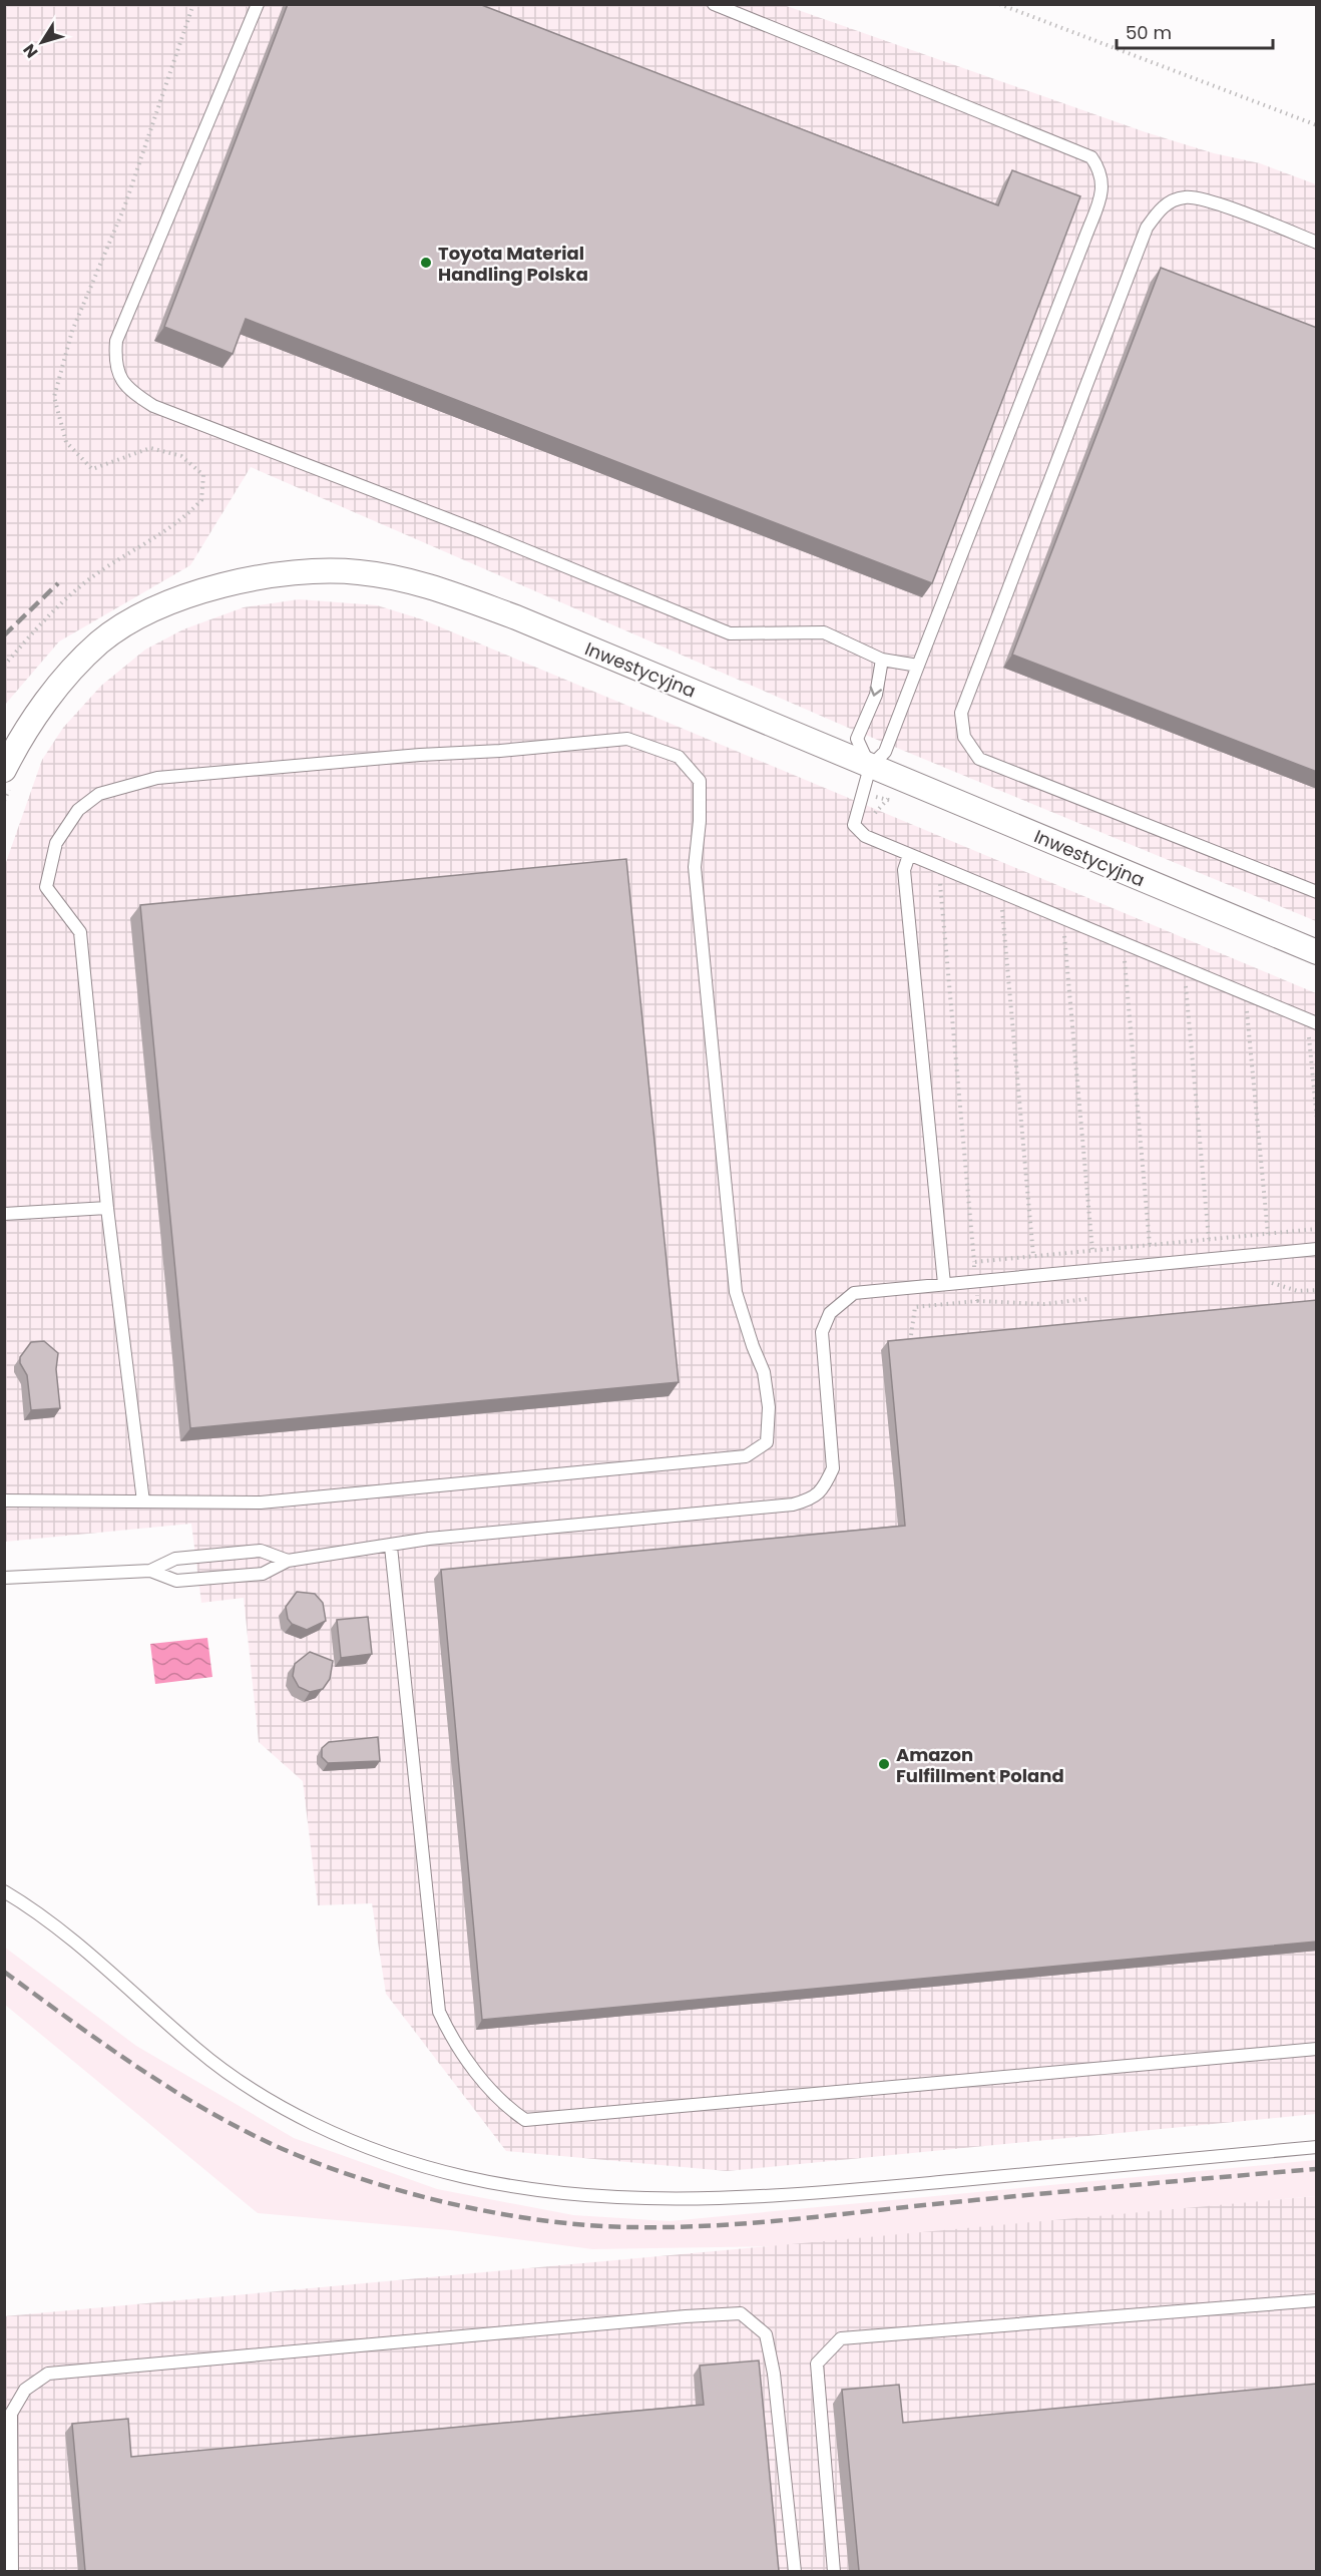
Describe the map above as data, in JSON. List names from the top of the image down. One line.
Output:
{"streets":{"street":["Inwestycyjna"]},"places":["Toyota Material Handling Polska","Amazon Fulfillment Poland"],"scale_bar":"50 m","north":"bottom left"}
